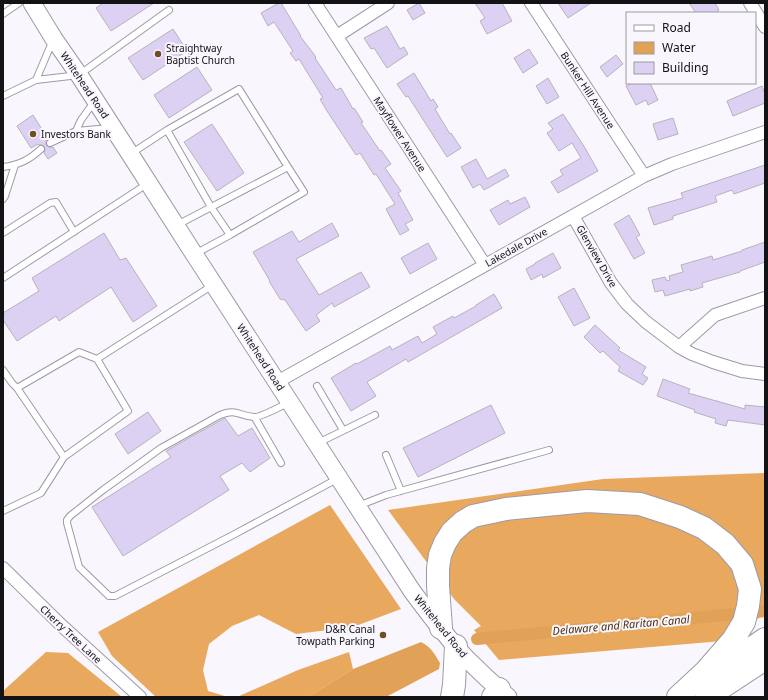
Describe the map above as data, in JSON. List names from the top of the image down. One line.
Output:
{"streets":{"main road":["Whitehead Road"],"street":["Bunker Hill Avenue","Mayflower Avenue","Lakedale Drive","Glenview Drive","Cherry Tree Lane"]},"crossings":[["Whitehead Road","Lakedale Drive"],["Bunker Hill Avenue","Lakedale Drive"],["Mayflower Avenue","Lakedale Drive"],["Lakedale Drive","Glenview Drive"]],"water":["Delaware and Raritan Canal"],"places":["Straightway Baptist Church","Investors Bank","D&R Canal Towpath Parking"],"legend":["Road","Water","Building"]}
